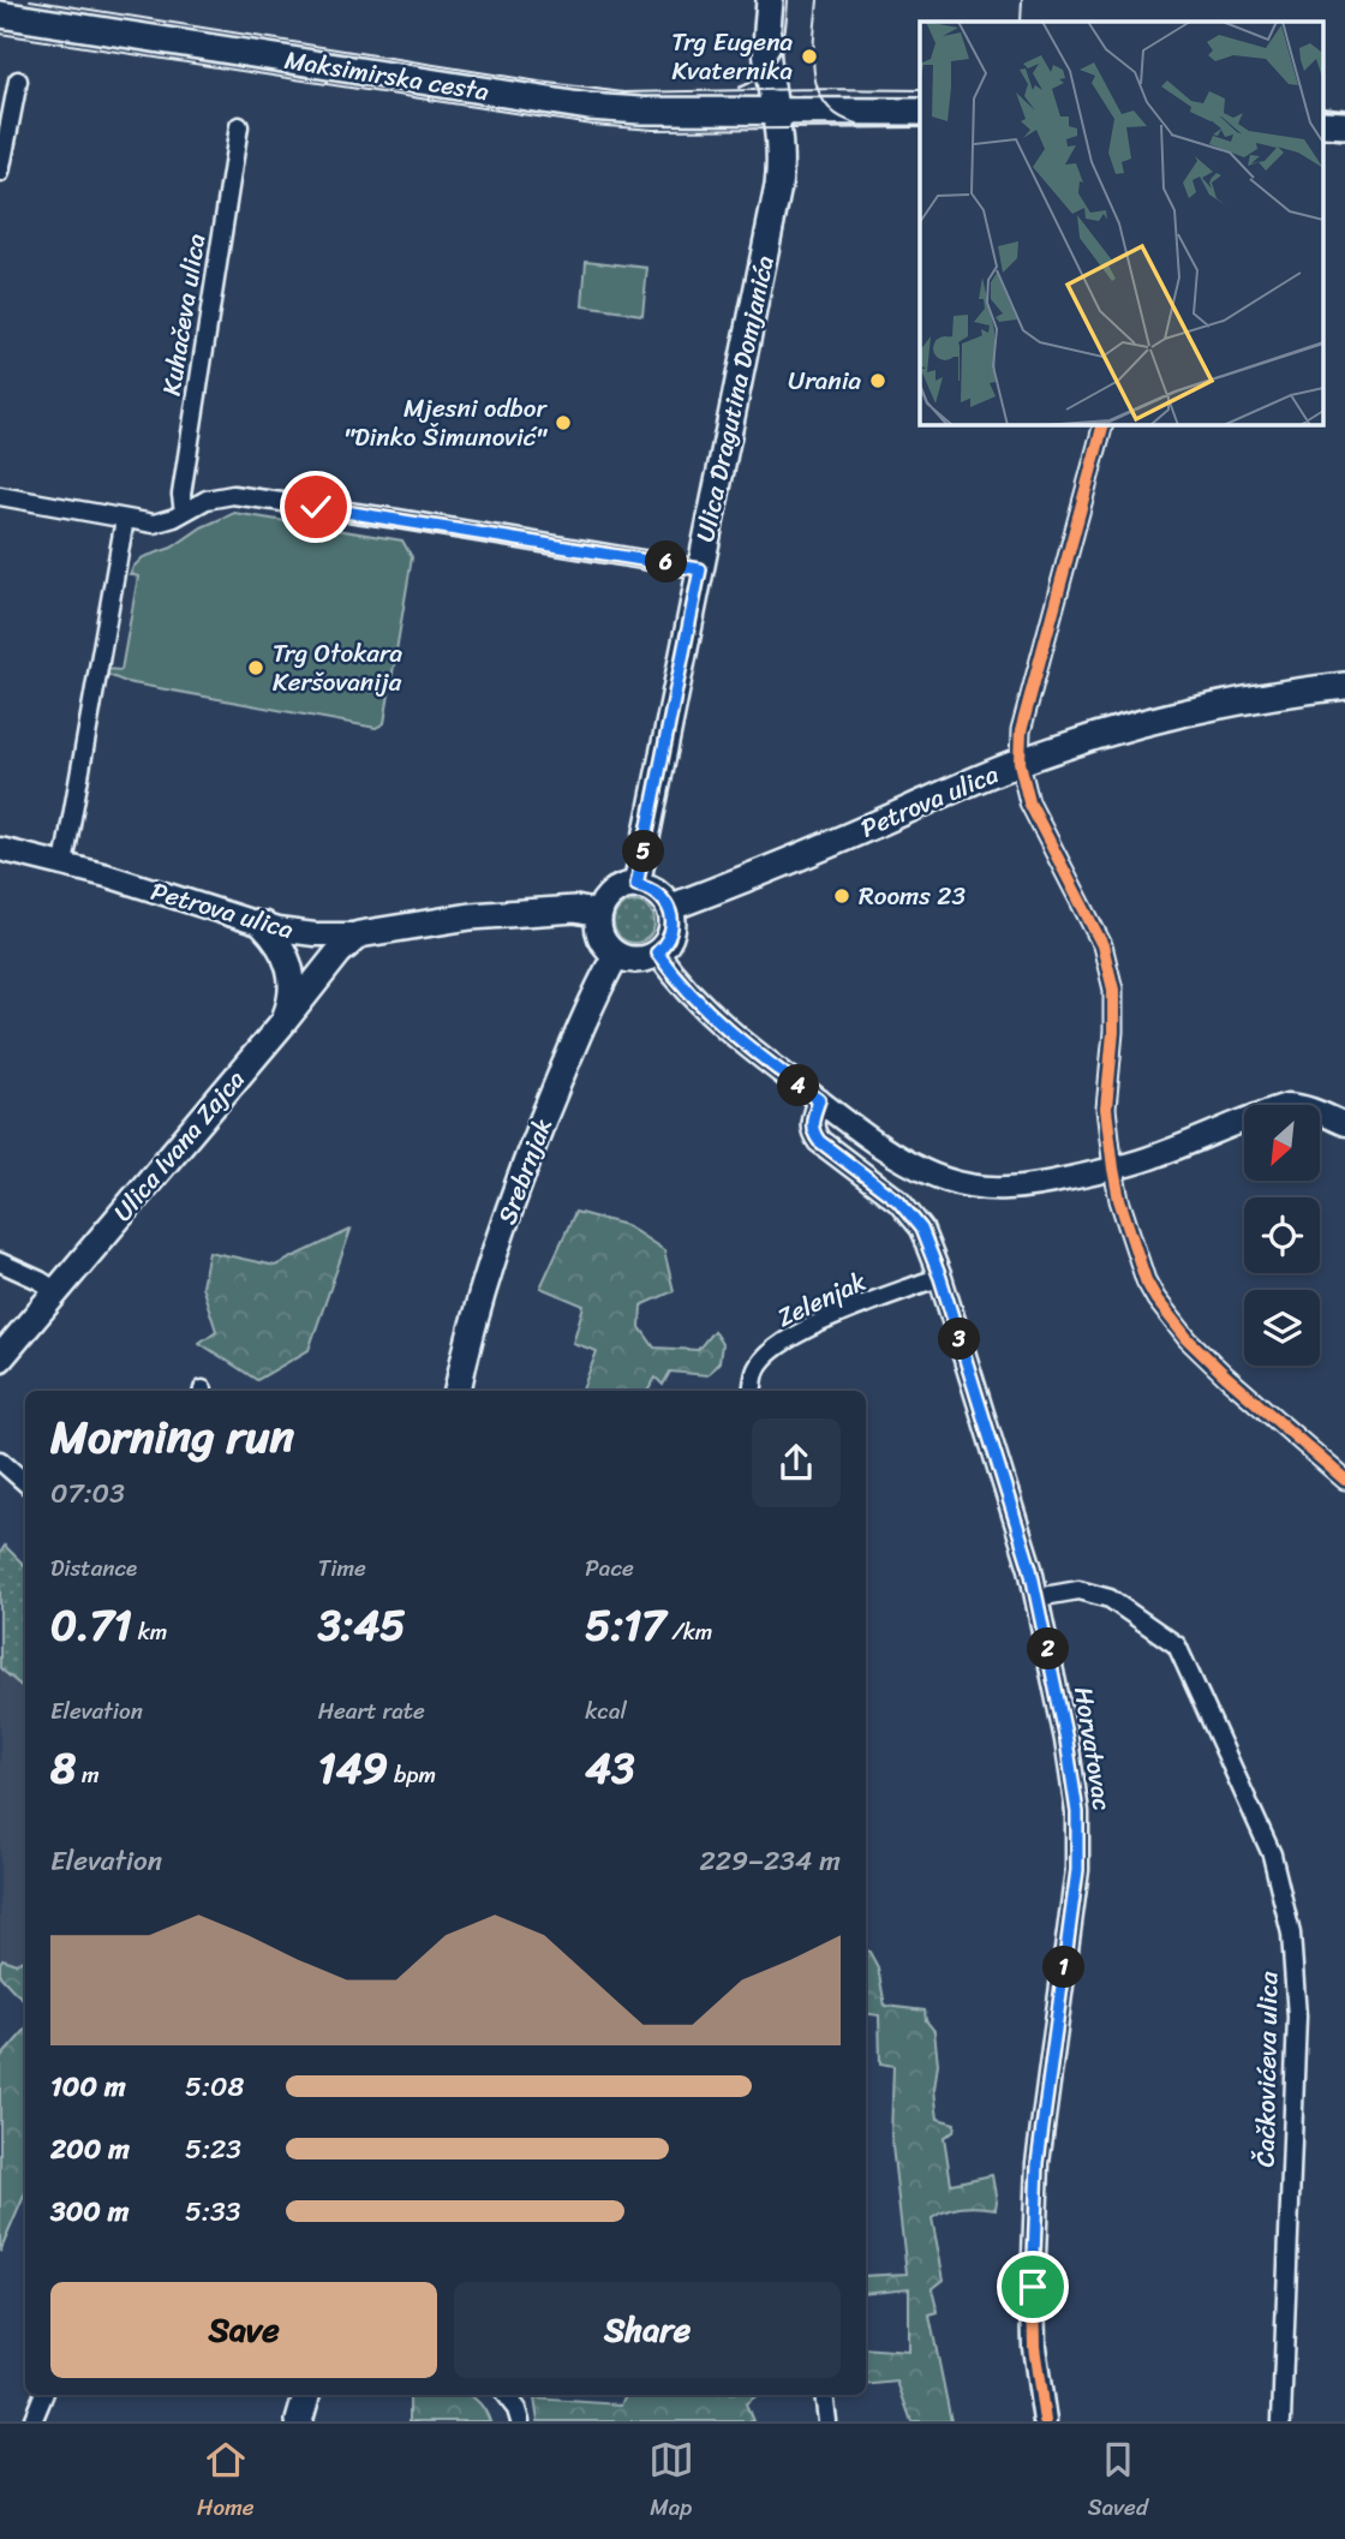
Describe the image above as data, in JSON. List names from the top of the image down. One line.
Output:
{"streets":{"main road":["Maksimirska cesta","Ulica Dragutina Domjanića","Petrova ulica","Ulica Ivana Zajca","Srebrnjak"],"street":["Kuhačeva ulica","Zelenjak","Horvatovac","Čačkovićeva ulica"]},"crossings":[["Maksimirska cesta","Ulica Dragutina Domjanića"],["Ulica Dragutina Domjanića","Petrova ulica"],["Ulica Dragutina Domjanića","Srebrnjak"],["Petrova ulica","Ulica Ivana Zajca"],["Petrova ulica","Srebrnjak"],["Zelenjak","Horvatovac"],["Horvatovac","Čačkovićeva ulica"]],"places":["Trg Eugena Kvaternika","Urania","Mjesni odbor \"Dinko Šimunović\"","Trg Otokara Keršovanija","Rooms 23"],"north":"bottom left","page":{"pins":["6","5","4","3","2","1"],"heading":["Morning run","07:03"],"stats":[["Distance","0.71 km"],["Time","3:45"],["Pace","5:17 /km"],["Elevation","8 m"],["Heart rate","149 bpm"],["kcal","43"]],"chart":["Elevation","229–234 m"],"list":[{"name":"100 m","note":"5:08"},{"name":"200 m","note":"5:23"},{"name":"300 m","note":"5:33"}],"buttons":["Save","Share"],"tabs":["Home","Map","Saved"]}}
